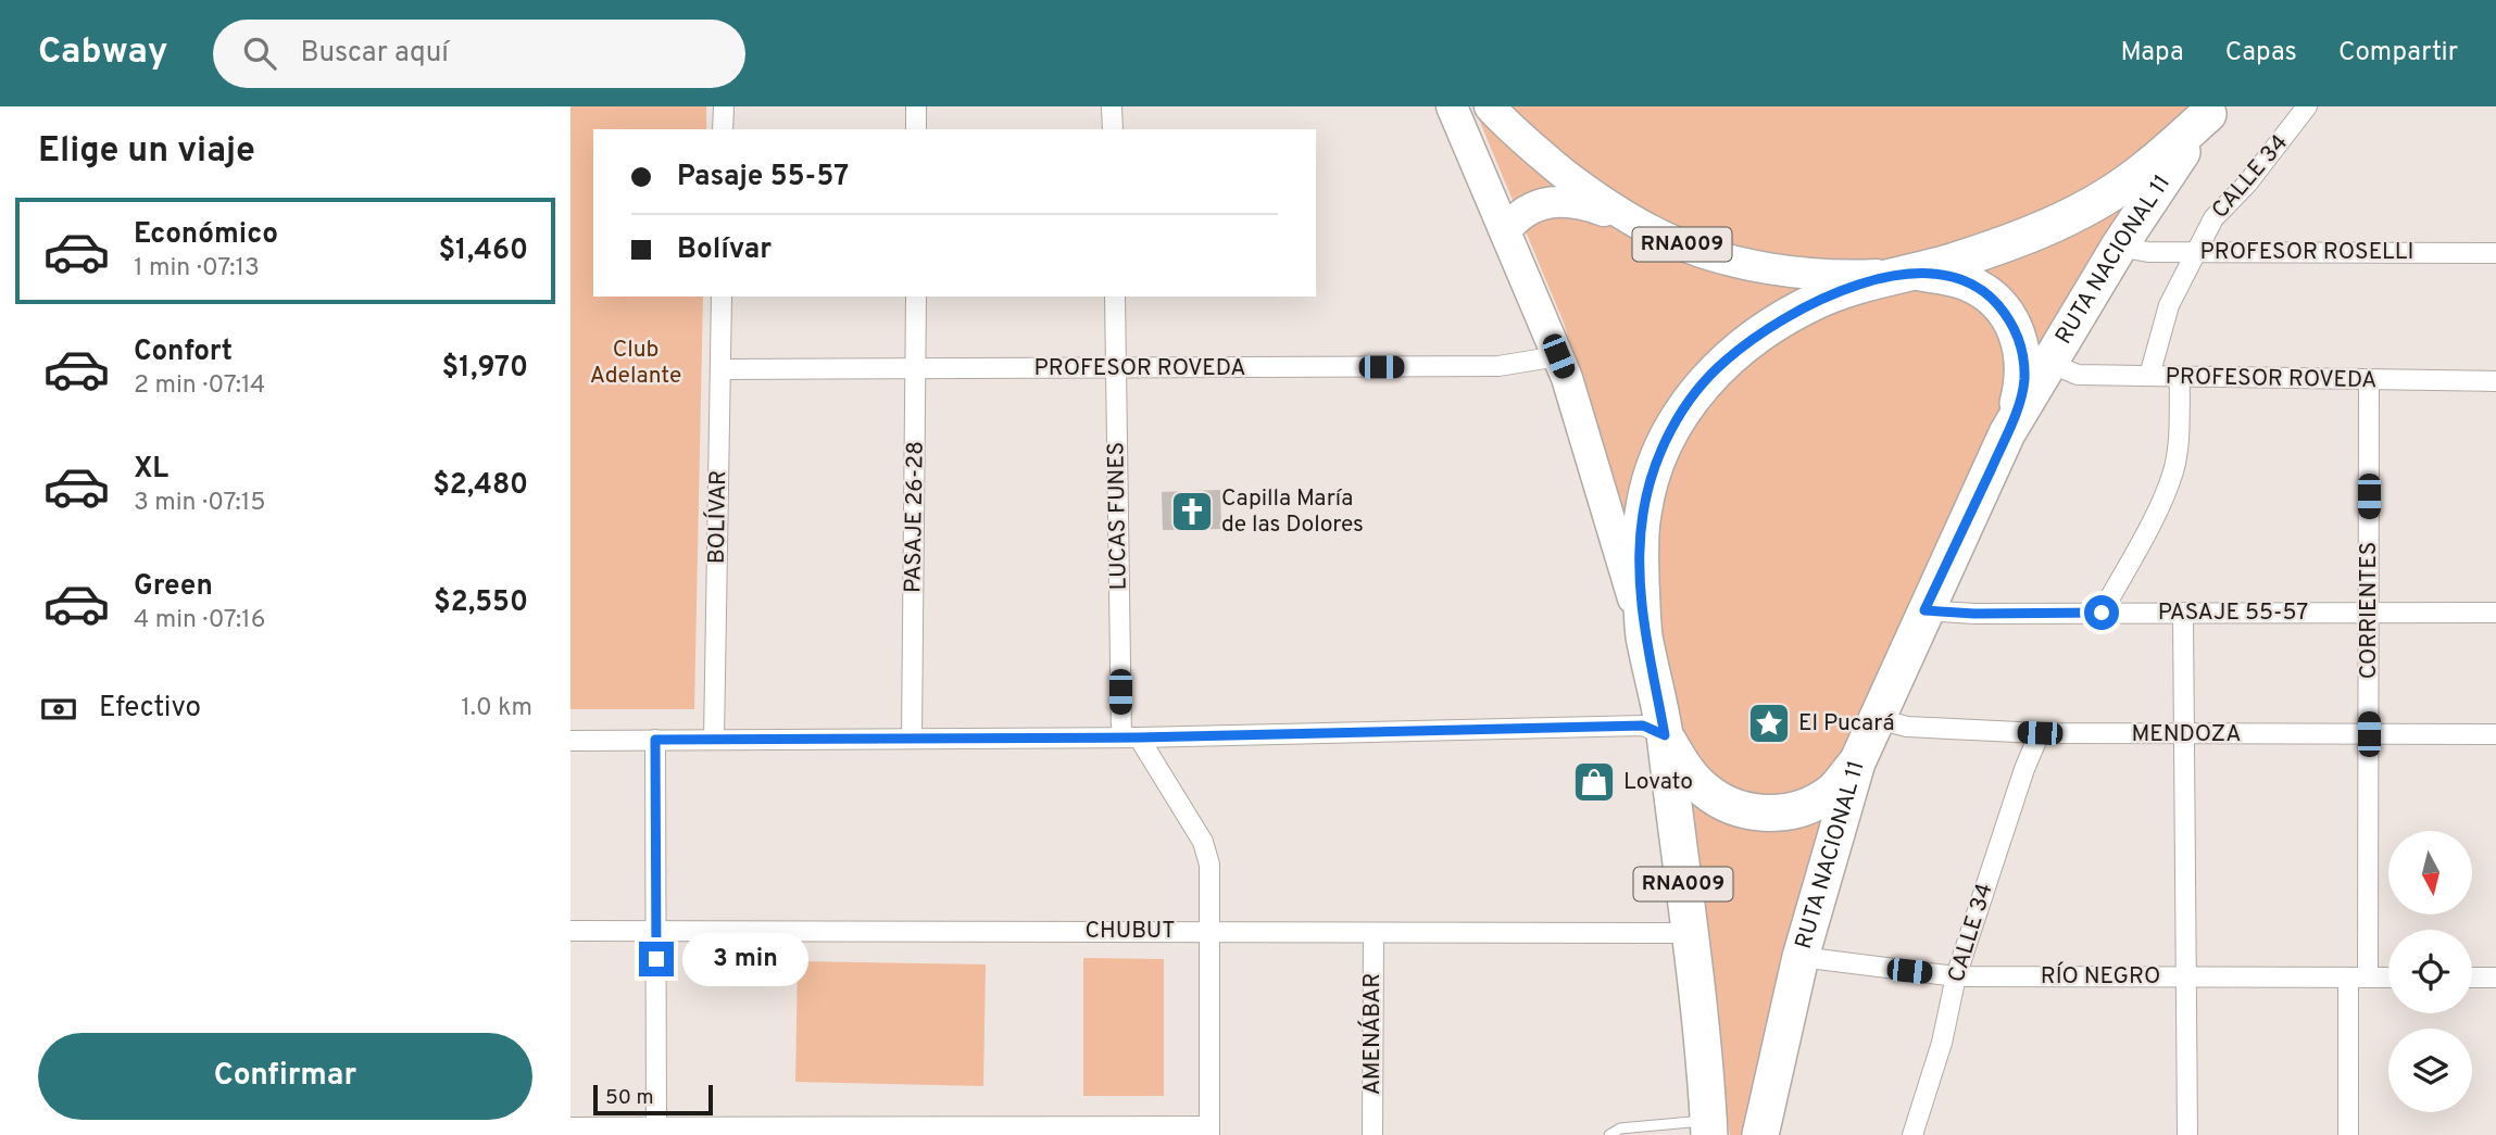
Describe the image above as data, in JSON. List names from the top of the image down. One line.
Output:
{"streets":{"highway":["RNA009","RUTA NACIONAL 11"],"street":["CALLE 34","PROFESOR ROSELLI","PROFESOR ROVEDA","LUCAS FUNES","BOLÍVAR","PASAJE 26-28","CORRIENTES","PASAJE 55-57","MENDOZA","CHUBUT","RÍO NEGRO","AMENÁBAR"]},"crossings":[["CALLE 34","PROFESOR ROSELLI"],["CALLE 34","PROFESOR ROVEDA"],["CALLE 34","MENDOZA"],["CALLE 34","RÍO NEGRO"],["RNA009","RUTA NACIONAL 11"],["RNA009","PROFESOR ROVEDA"],["RNA009","CHUBUT"],["PROFESOR ROSELLI","RUTA NACIONAL 11"],["RUTA NACIONAL 11","PROFESOR ROVEDA"],["RUTA NACIONAL 11","PASAJE 55-57"],["RUTA NACIONAL 11","MENDOZA"],["RUTA NACIONAL 11","RÍO NEGRO"],["PROFESOR ROVEDA","LUCAS FUNES"],["PROFESOR ROVEDA","BOLÍVAR"],["PROFESOR ROVEDA","PASAJE 26-28"],["PROFESOR ROVEDA","CORRIENTES"],["CORRIENTES","PASAJE 55-57"],["CORRIENTES","MENDOZA"],["CORRIENTES","RÍO NEGRO"],["CHUBUT","AMENÁBAR"]],"parks":["Club Adelante"],"places":{"church":["Capilla María de las Dolores"],"place":["El Pucará"],"shop":["Lovato"]},"scale_bar":"50 m","north":"bottom","page":{"header":"Cabway","search":"Buscar aquí","nav":["Mapa","Capas","Compartir"],"heading":"Elige un viaje","banner":["Pasaje 55-57","Bolívar"],"list":[{"name":"Económico","note":"1 min · 07:13","value":"$1,460"},{"name":"Confort","note":"2 min · 07:14","value":"$1,970"},{"name":"XL","note":"3 min · 07:15","value":"$2,480"},{"name":"Green","note":"4 min · 07:16","value":"$2,550"}],"pay":["Efectivo","1.0 km"],"bubble":"3 min","buttons":"Confirmar","scale":"50 m"}}
